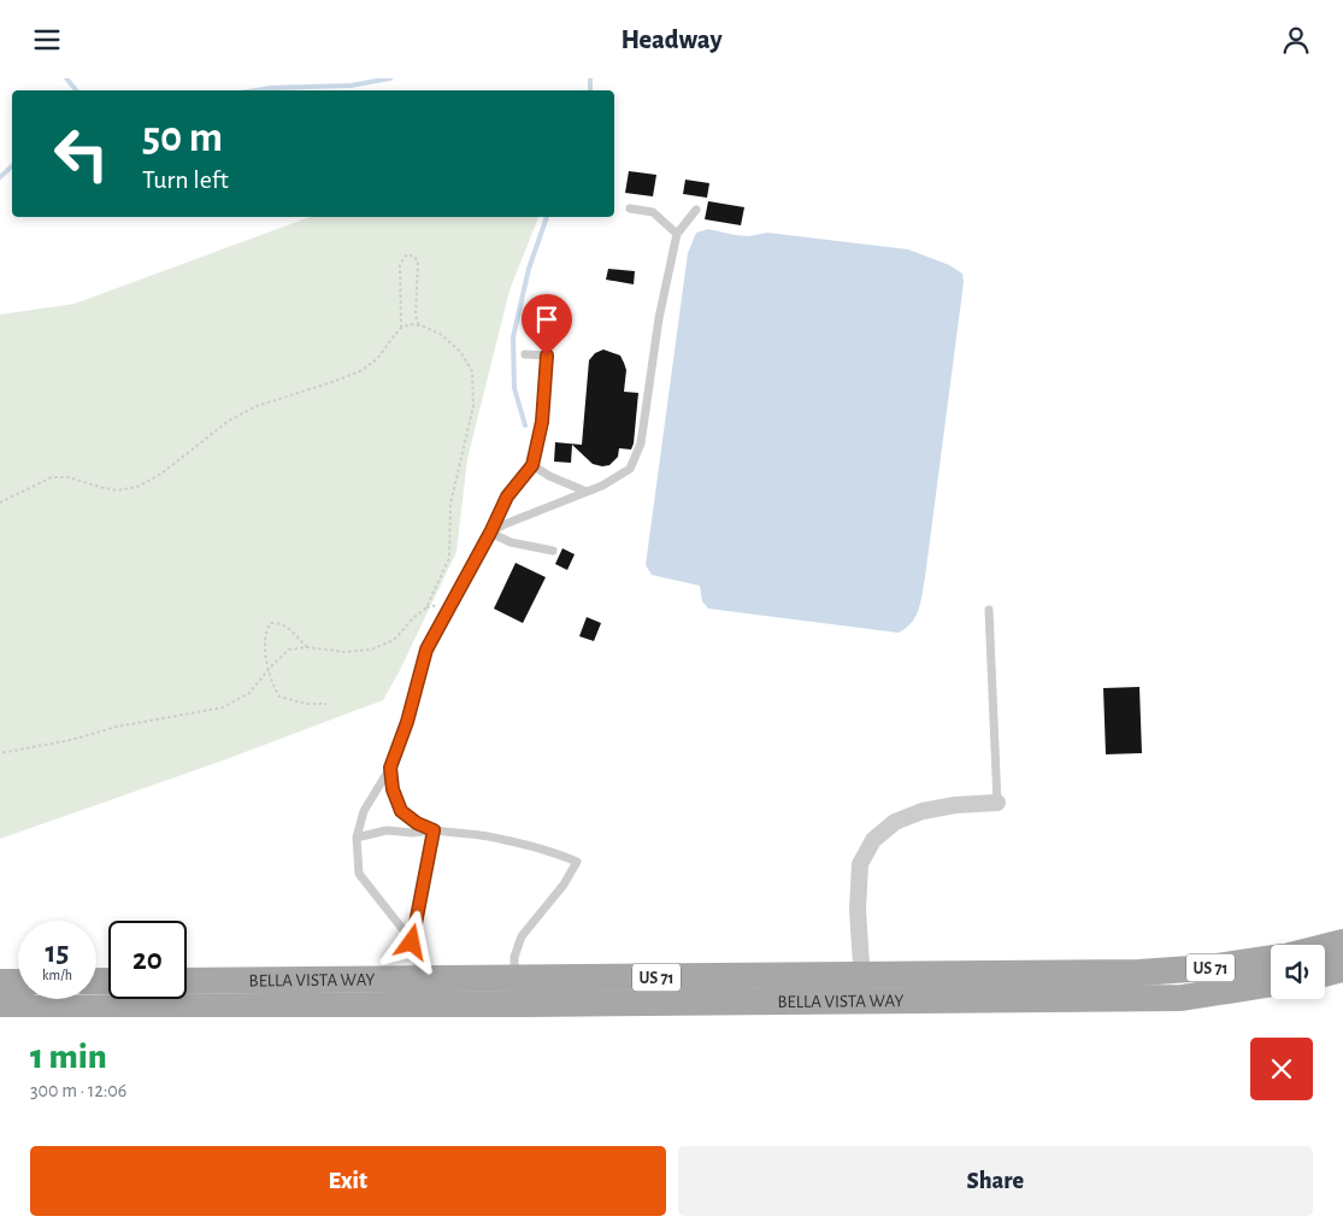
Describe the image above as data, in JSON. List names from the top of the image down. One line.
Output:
{"streets":{"main road":["US 71","BELLA VISTA WAY"]},"page":{"header":"Headway","turn":["50 m","Turn left"],"speed":"15 km/h","limit":"20","heading":["1 min","300 m · 12:06"],"buttons":["Exit","Share"]}}
